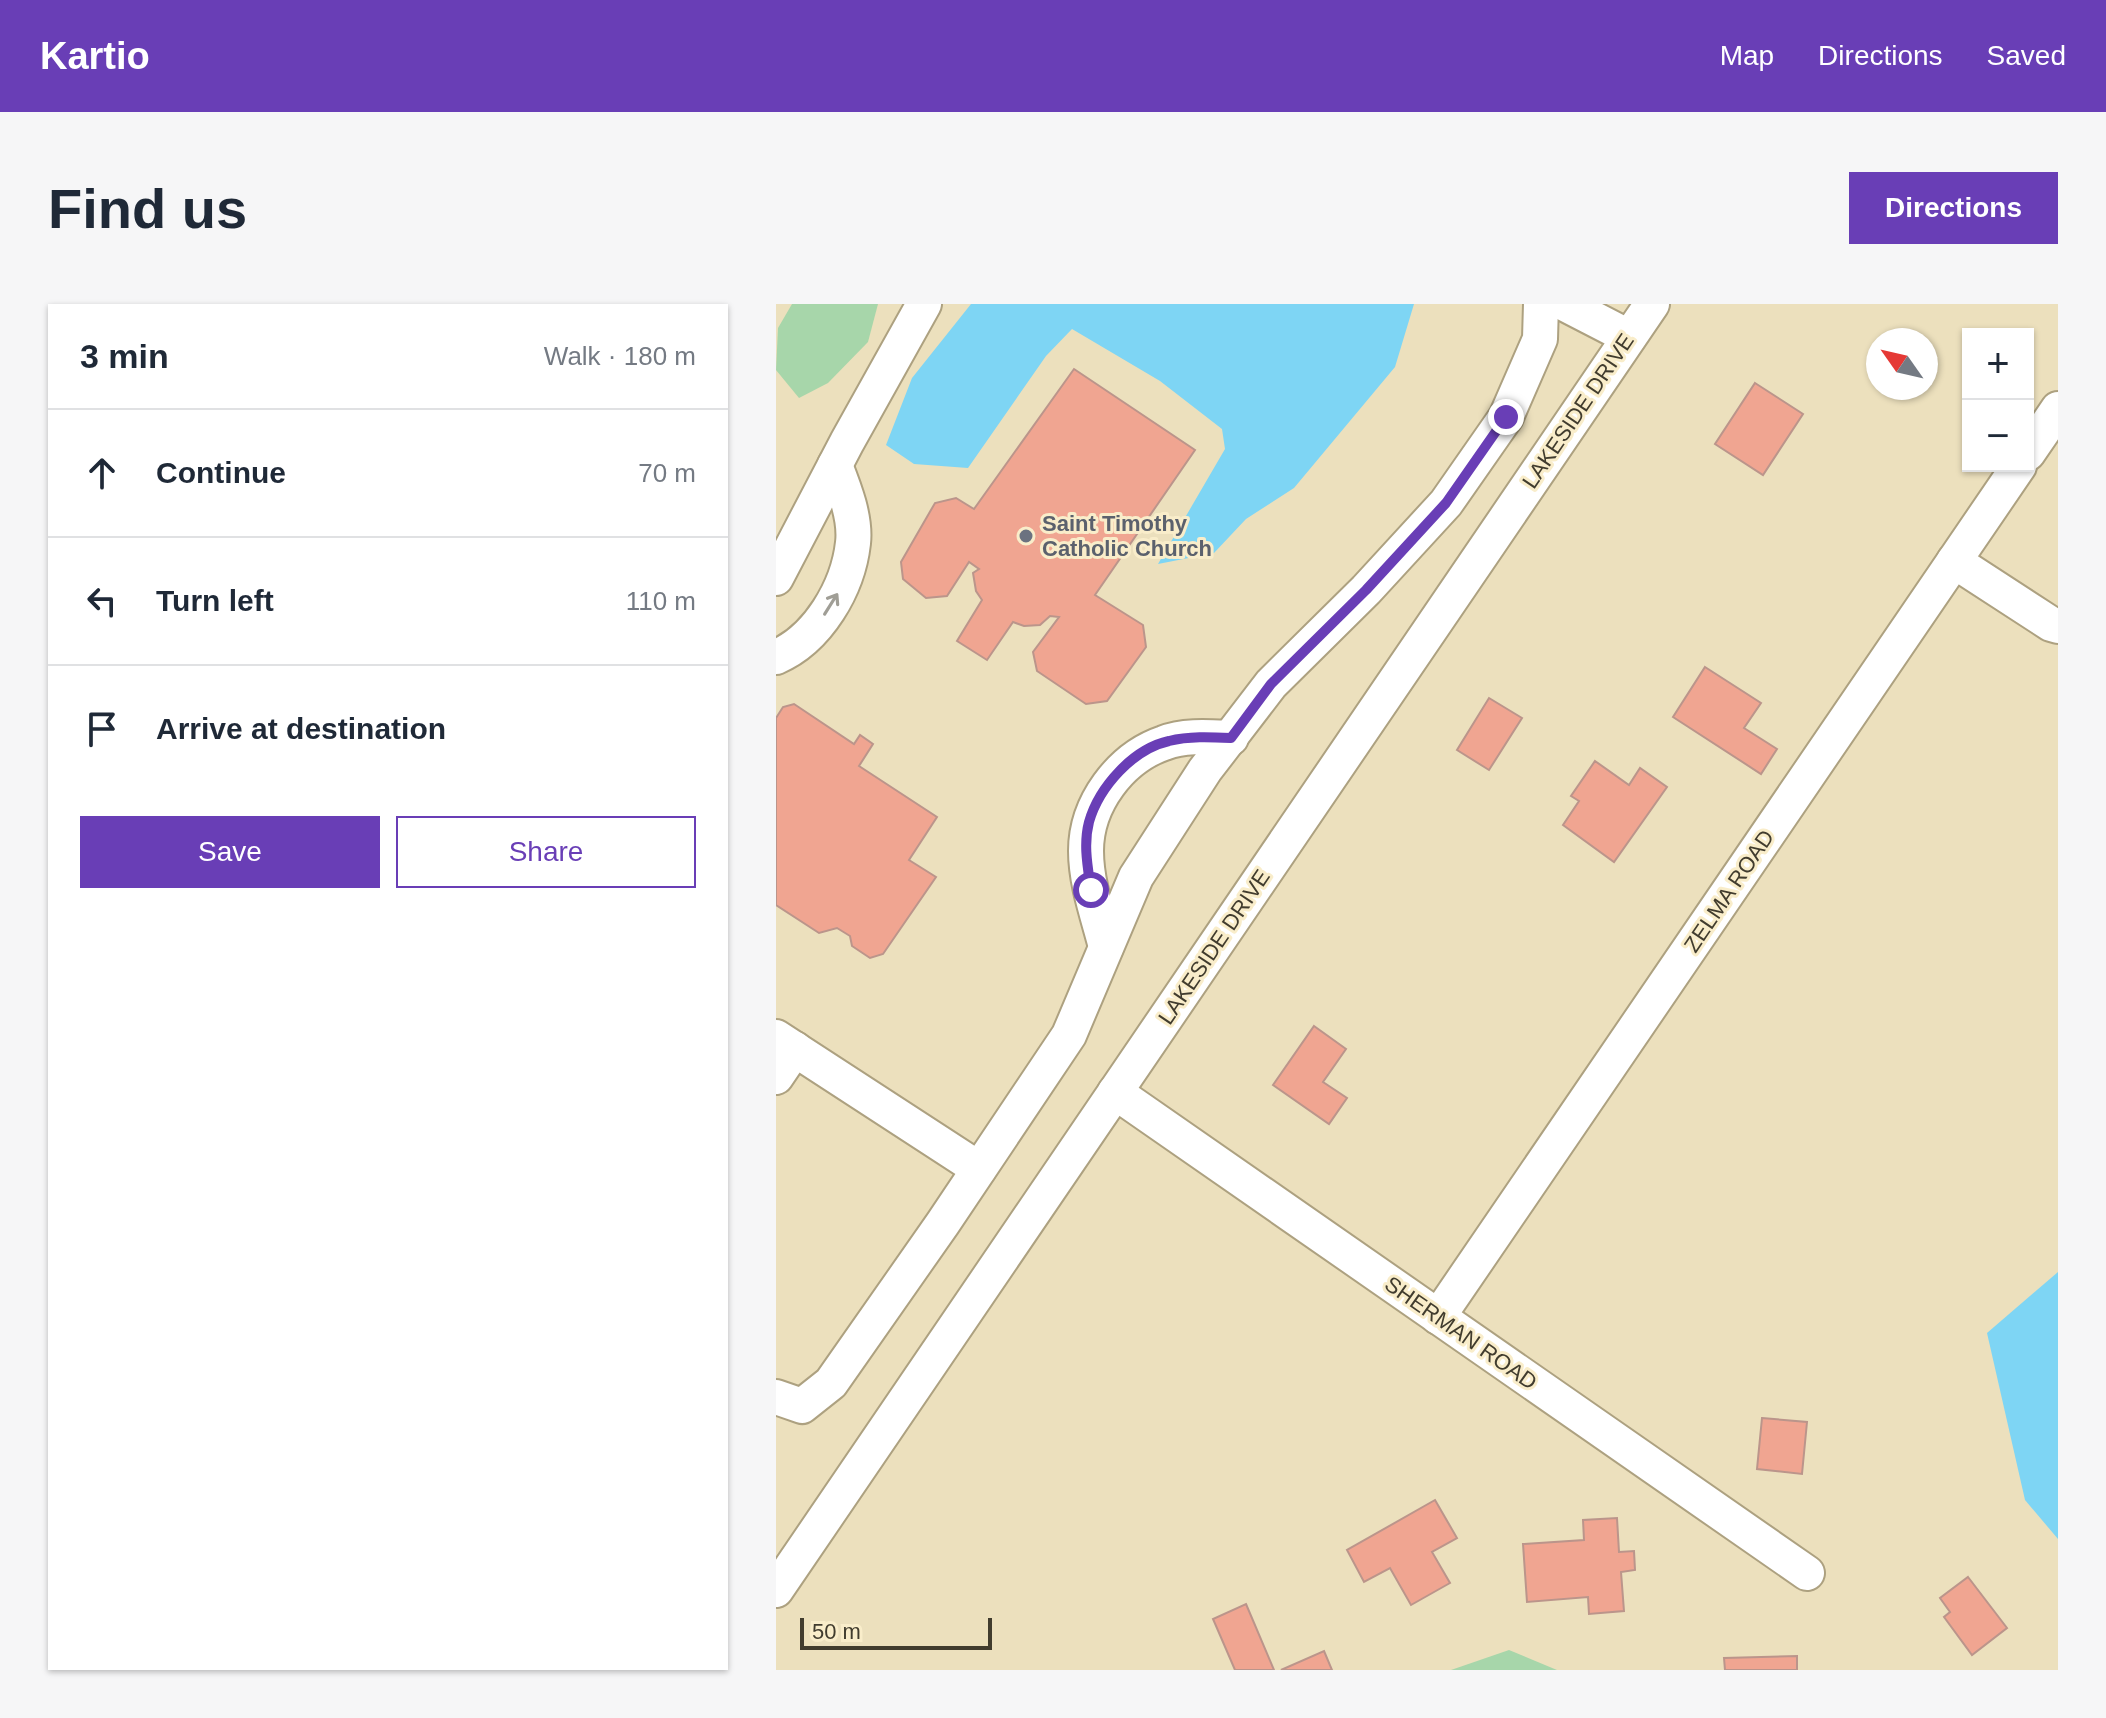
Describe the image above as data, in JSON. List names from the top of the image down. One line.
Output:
{"streets":{"street":["LAKESIDE DRIVE","ZELMA ROAD","SHERMAN ROAD"]},"crossings":[["LAKESIDE DRIVE","SHERMAN ROAD"],["ZELMA ROAD","SHERMAN ROAD"]],"places":["Saint Timothy Catholic Church"],"scale_bar":"50 m","north":"top left","page":{"header":"Kartio","nav":["Map","Directions","Saved"],"buttons":["Directions",["Save","Share"]],"title":"Find us","heading":["3 min","Walk · 180 m"],"map_buttons":["+","−"],"list":[["Continue","70 m"],["Turn left","110 m"],"Arrive at destination"],"scale":"50 m"}}
